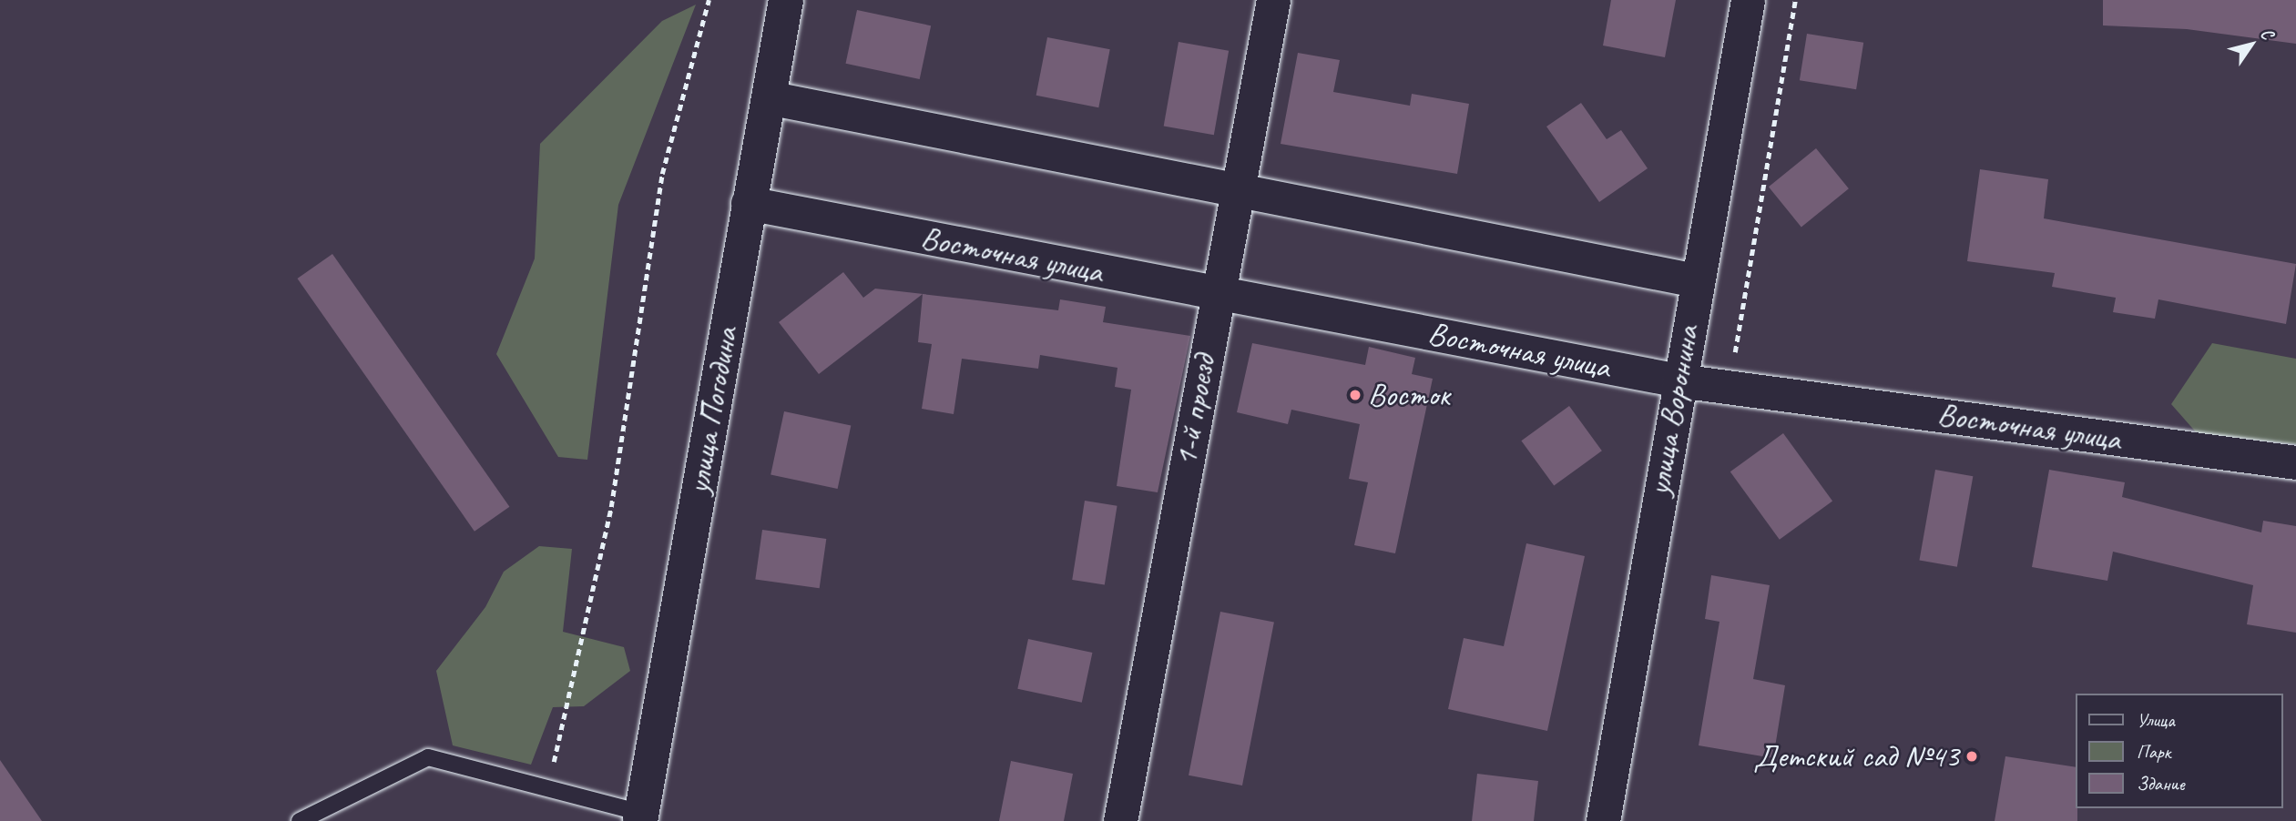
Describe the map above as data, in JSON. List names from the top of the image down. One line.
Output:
{"streets":{"street":["Восточная улица","улица Погодина","1-й проезд","улица Воронина"]},"crossings":[["Восточная улица","улица Погодина"],["Восточная улица","1-й проезд"],["Восточная улица","улица Воронина"]],"places":["Восток","Детский сад №43"],"legend":["Улица","Парк","Здание"],"north":"top right"}
